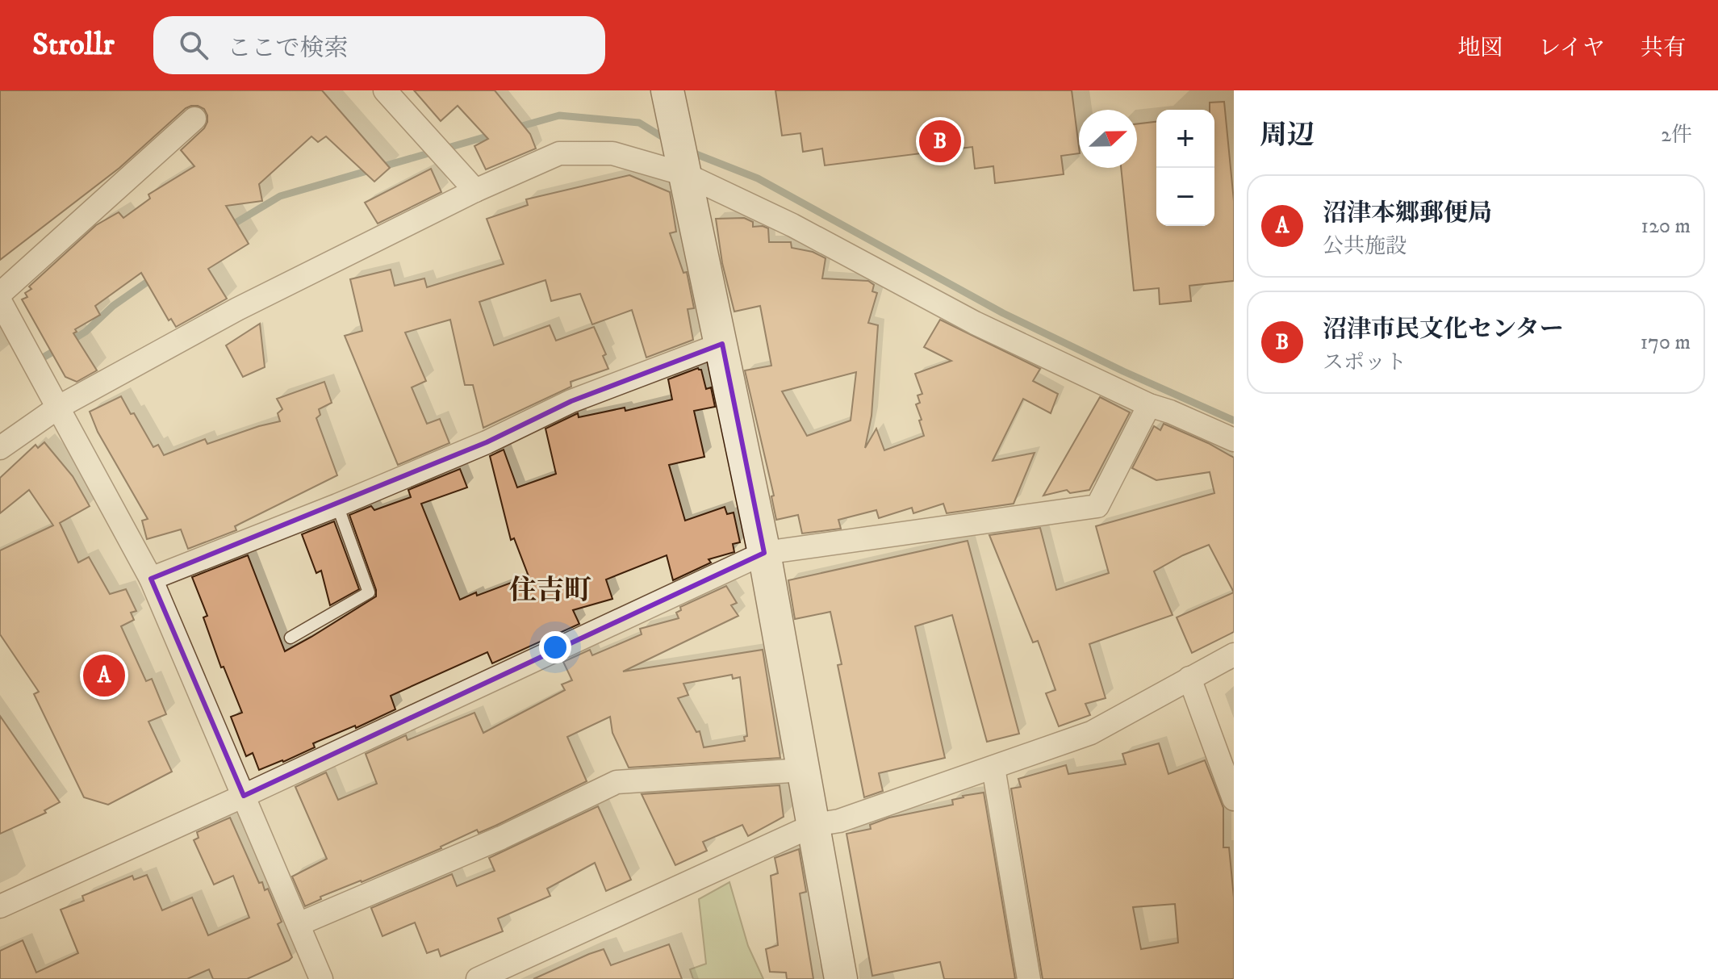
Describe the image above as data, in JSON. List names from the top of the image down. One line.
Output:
{"districts":["住吉町"],"north":"right","page":{"header":"Strollr","search":"ここで検索","nav":["地図","レイヤ","共有"],"heading":["周辺","2件"],"map_buttons":["+","−"],"pins":["B","A"],"list":[{"mark":"A","name":"沼津本郷郵便局","note":"公共施設","value":"120 m"},{"mark":"B","name":"沼津市民文化センター","note":"スポット","value":"170 m"}]}}
